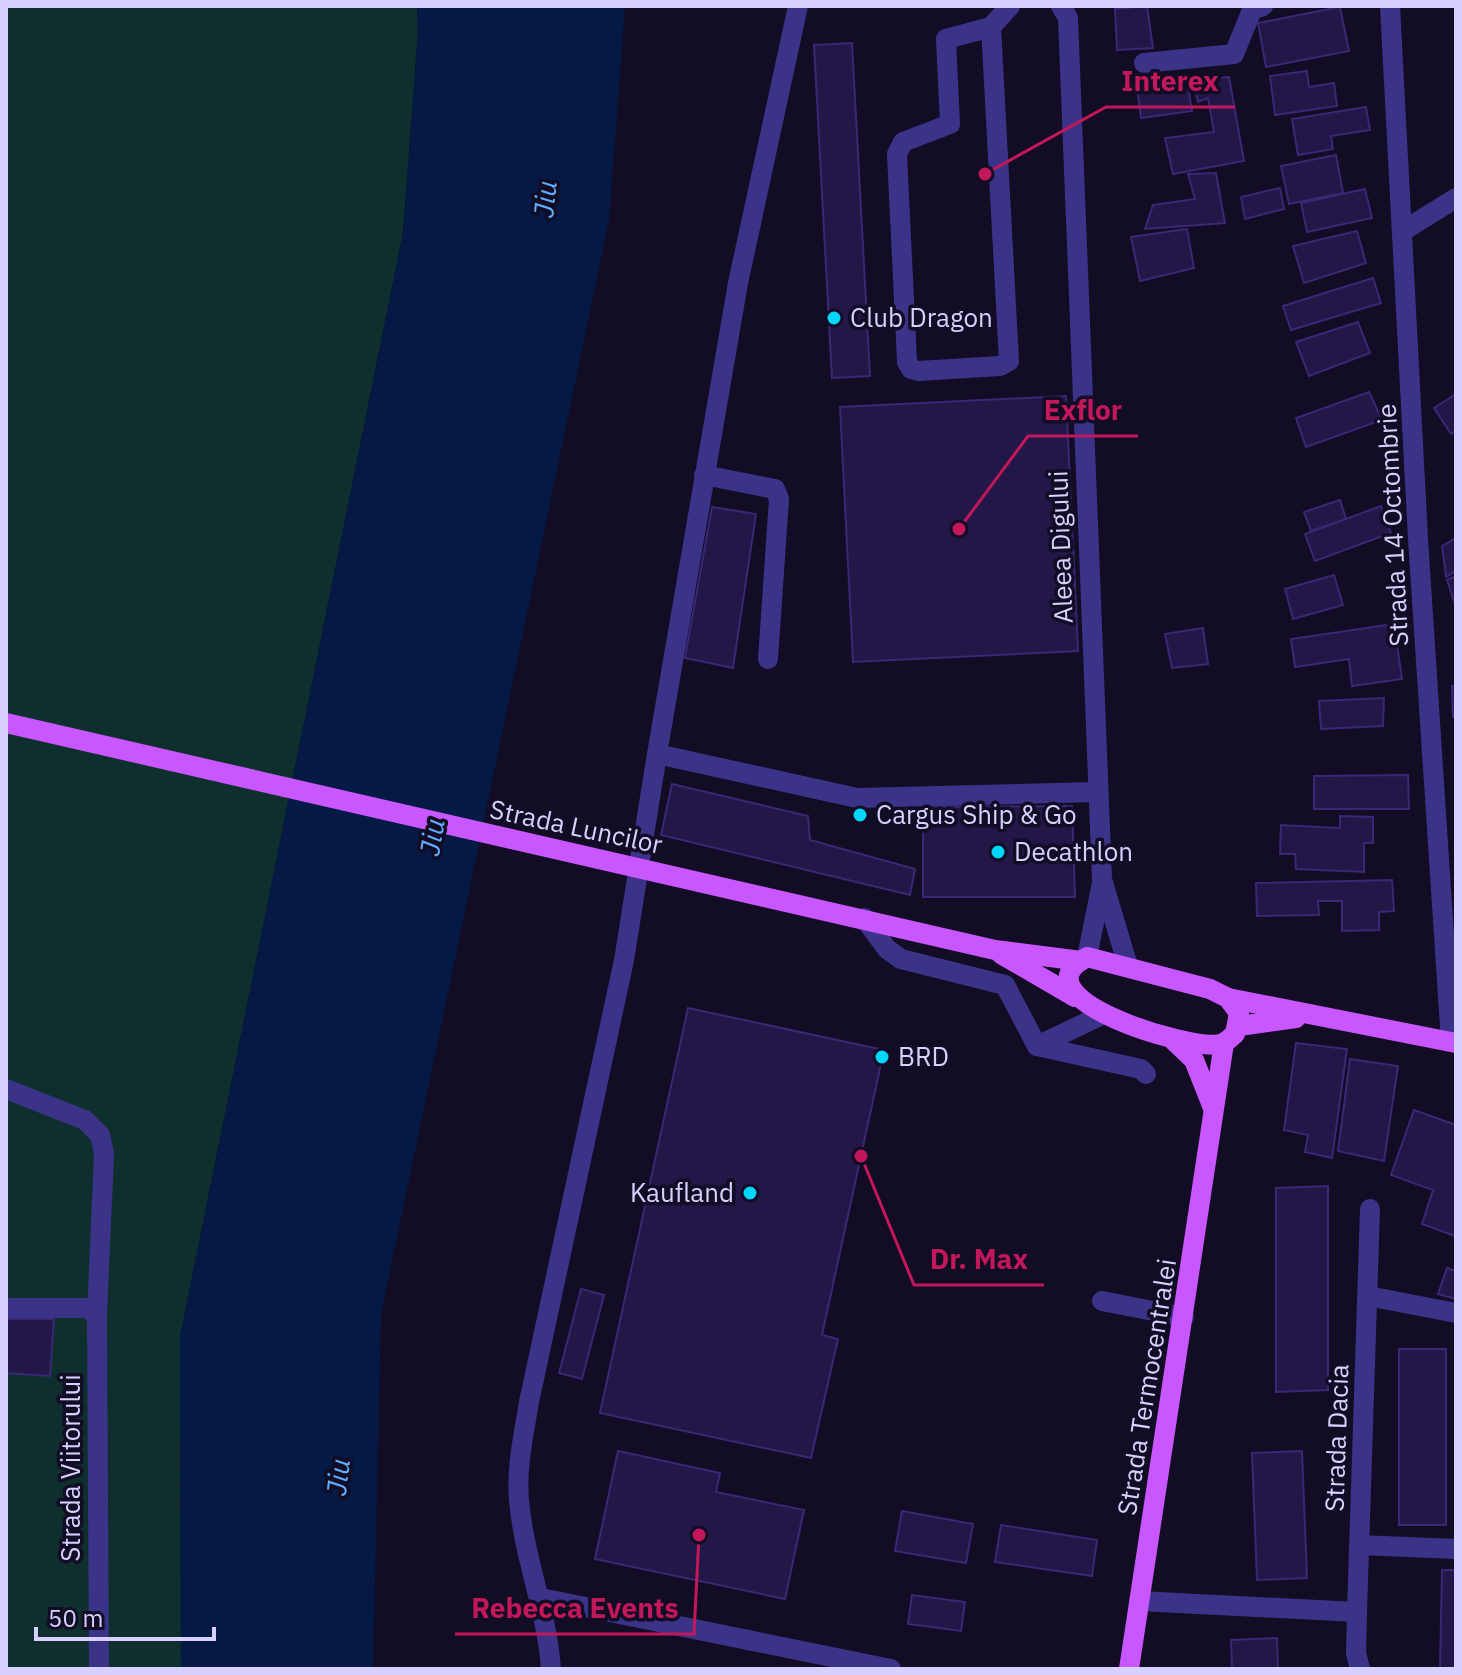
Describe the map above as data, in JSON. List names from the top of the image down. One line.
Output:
{"streets":{"main road":["Strada Luncilor","Strada Termocentralei"],"street":["Strada 14 Octombrie","Aleea Digului","Strada Dacia","Strada Viitorului"]},"crossings":[["Aleea Digului","Strada Luncilor"],["Strada Luncilor","Strada Termocentralei"]],"water":["Jiu"],"places":["Interex","Club Dragon","Exflor","Cargus Ship & Go","Decathlon","BRD","Dr. Max","Kaufland","Rebecca Events"],"scale_bar":"50 m"}
